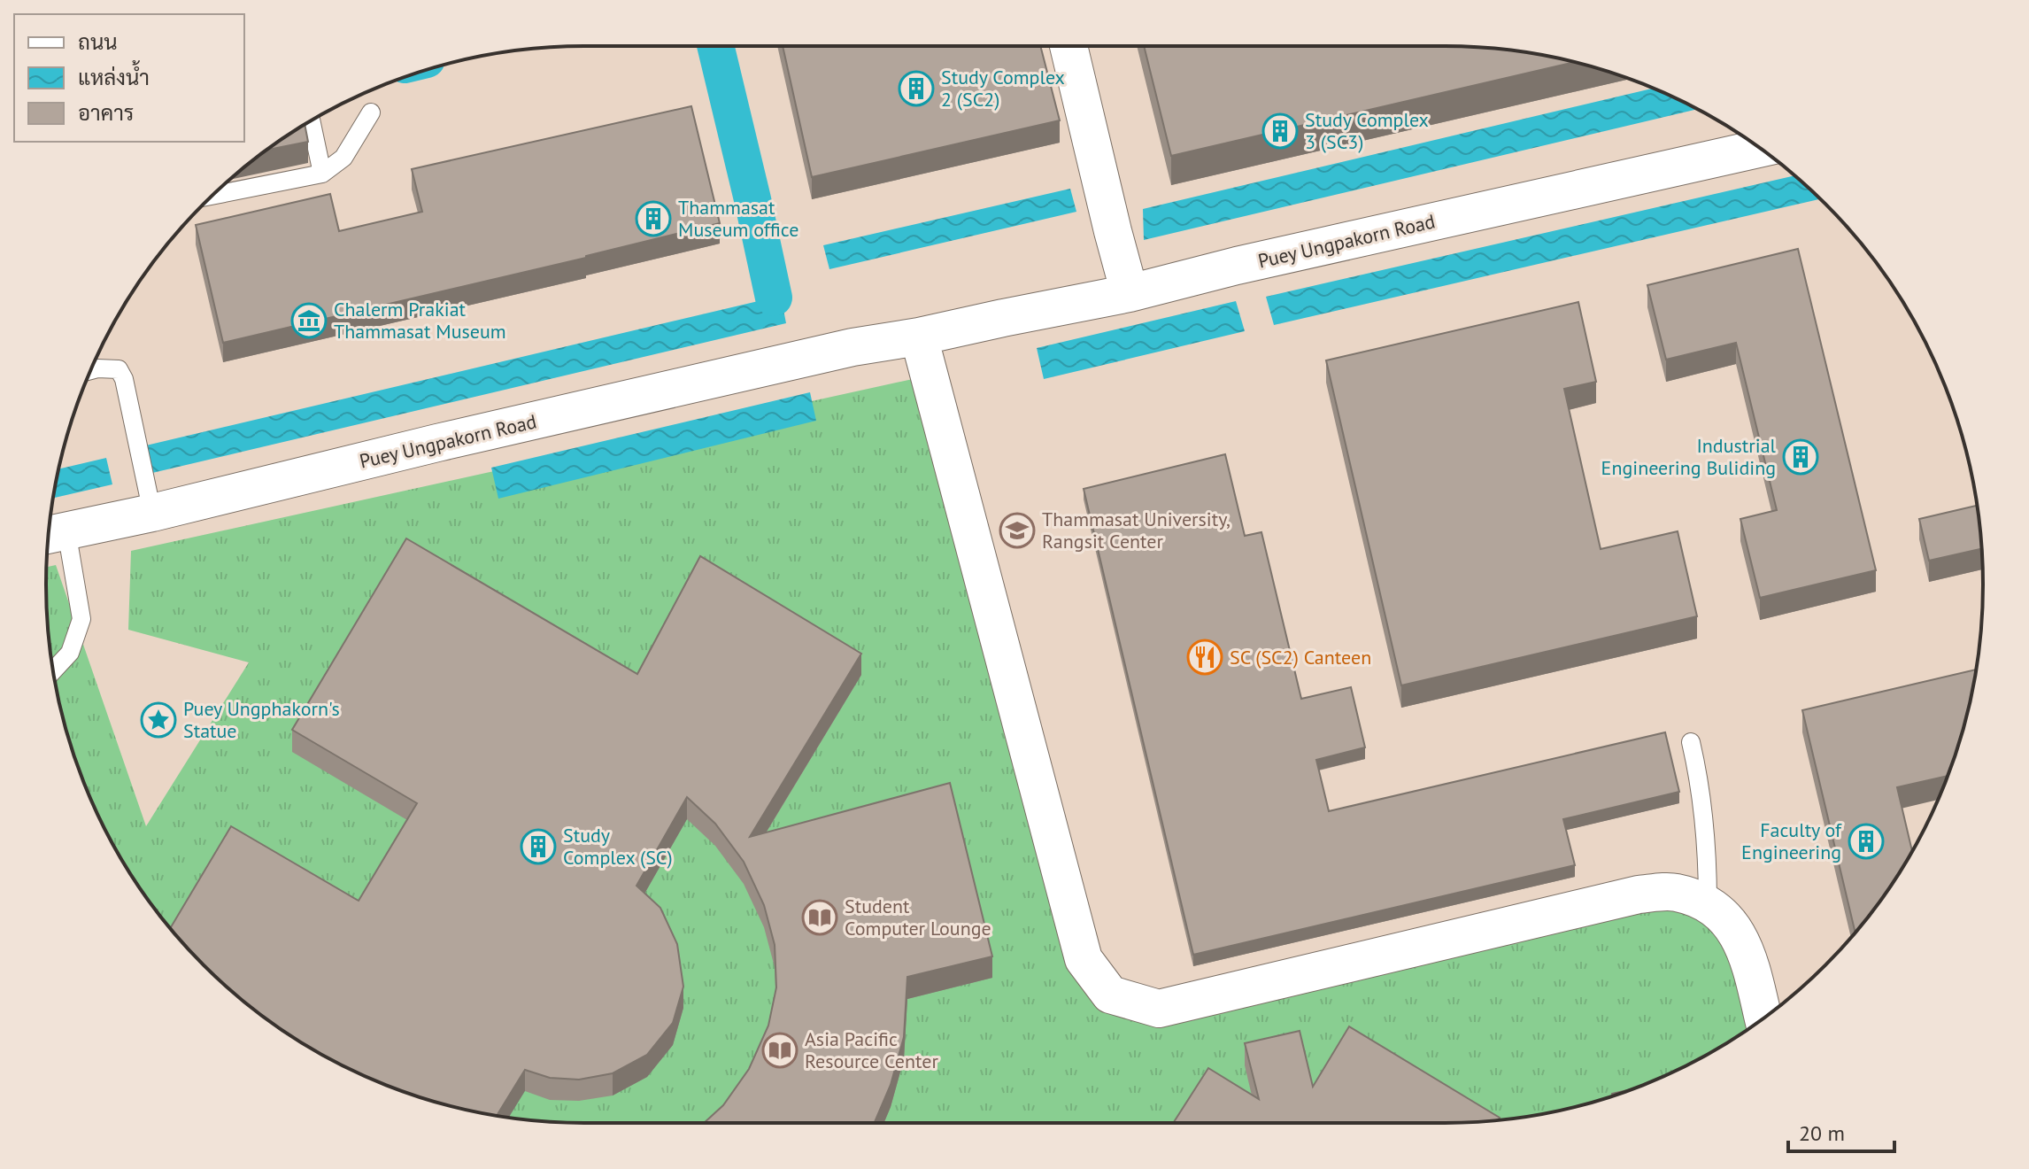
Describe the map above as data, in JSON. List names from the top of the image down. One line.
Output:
{"streets":{"street":["Puey Ungpakorn Road"]},"places":{"building":["Study Complex 2 (SC2)","Study Complex 3 (SC3)","Thammasat Museum office","Industrial Engineering Buliding","Faculty of Engineering","Study Complex (SC)"],"museum":["Chalerm Prakiat Thammasat Museum"],"school or university":["Thammasat University, Rangsit Center"],"restaurant":["SC (SC2) Canteen"],"place":["Puey Ungphakorn's Statue"],"library":["Student Computer Lounge","Asia Pacific Resource Center"]},"legend":["ถนน","แหล่งน้ำ","อาคาร"],"scale_bar":"20 m"}
